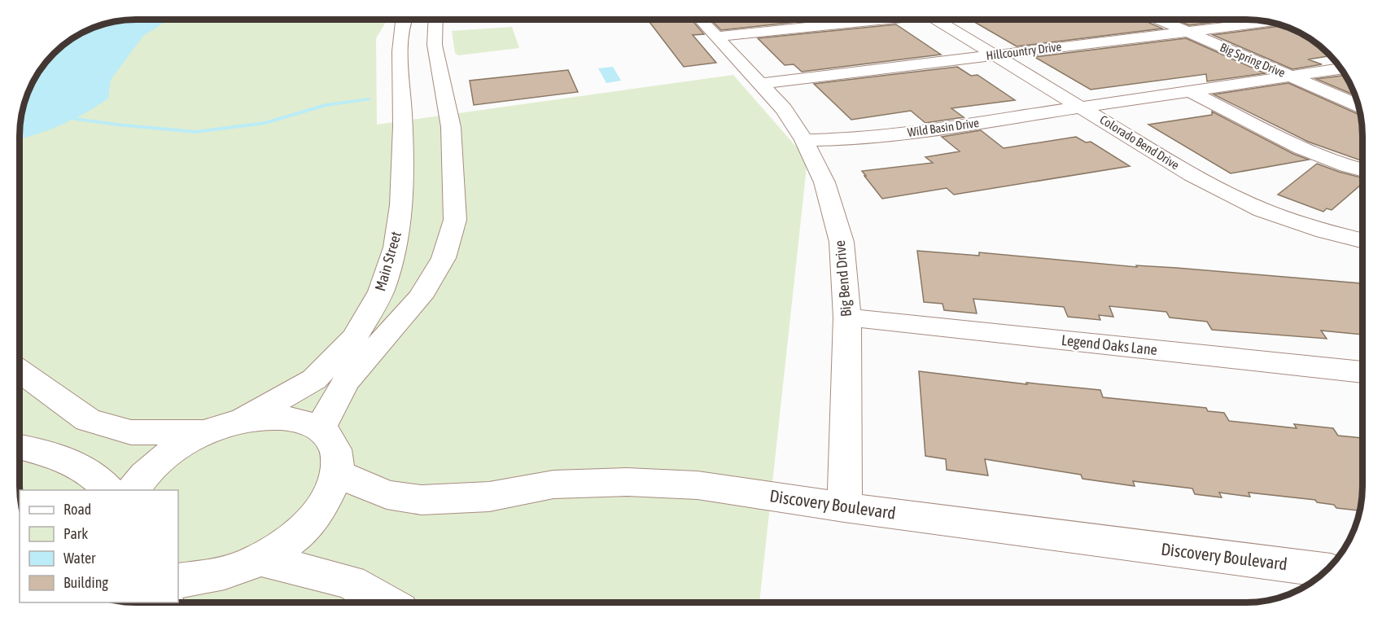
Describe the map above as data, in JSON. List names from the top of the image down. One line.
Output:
{"streets":{"street":["Hillcountry Drive","Big Spring Drive","Wild Basin Drive","Colorado Bend Drive","Main Street","Big Bend Drive","Legend Oaks Lane","Discovery Boulevard"]},"crossings":[["Hillcountry Drive","Big Spring Drive"],["Hillcountry Drive","Colorado Bend Drive"],["Hillcountry Drive","Big Bend Drive"],["Big Spring Drive","Wild Basin Drive"],["Wild Basin Drive","Colorado Bend Drive"],["Wild Basin Drive","Big Bend Drive"],["Big Bend Drive","Legend Oaks Lane"],["Big Bend Drive","Discovery Boulevard"]],"legend":["Road","Park","Water","Building"]}
